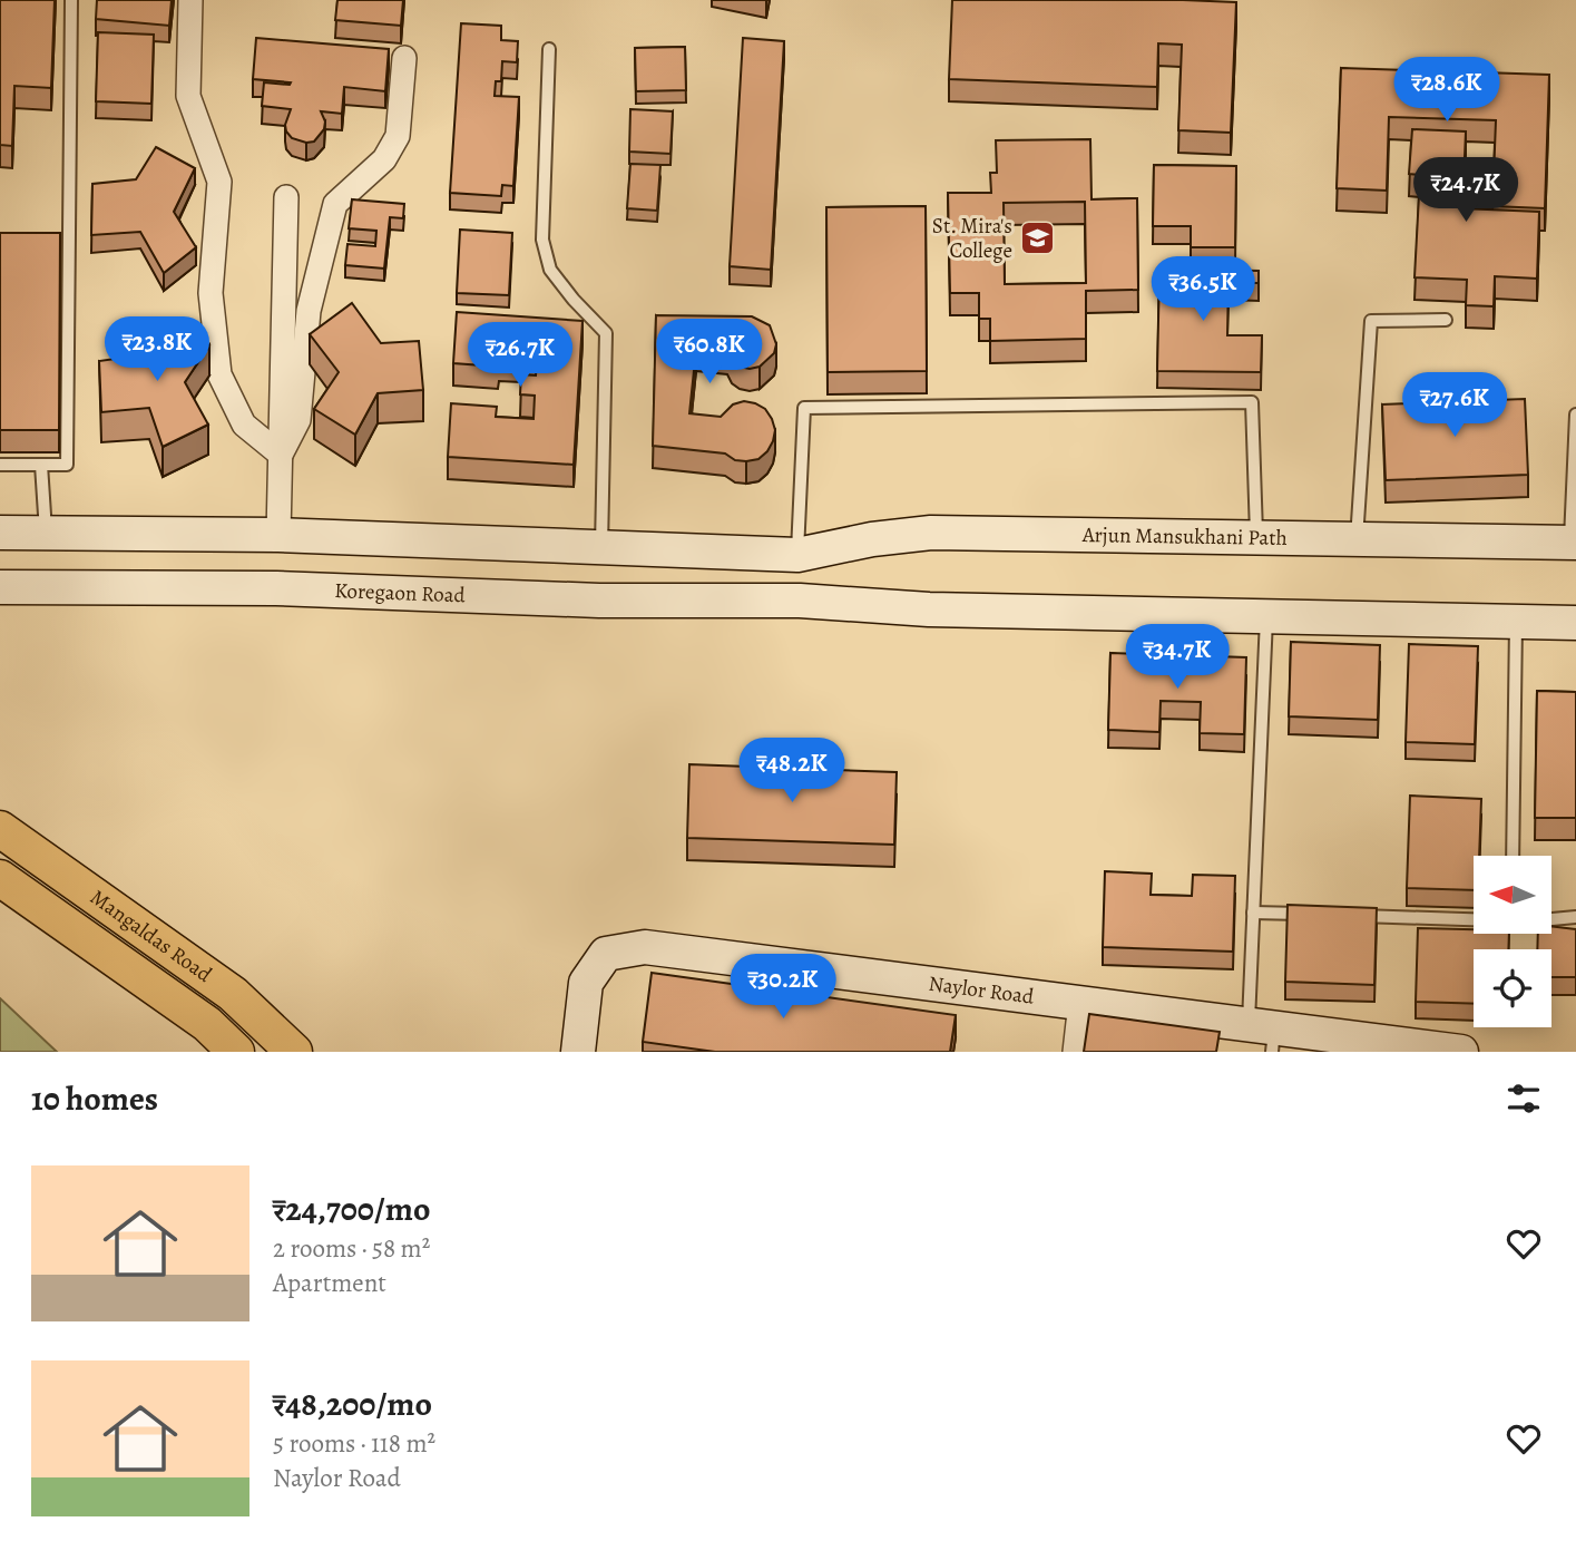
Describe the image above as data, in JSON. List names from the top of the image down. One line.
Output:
{"streets":{"main road":["Arjun Mansukhani Path","Koregaon Road","Mangaldas Road","Naylor Road"]},"places":{"school or university":["St. Mira's College"]},"north":"left","page":{"price":["₹28.6K","₹24.7K","₹36.5K","₹23.8K","₹60.8K","₹26.7K","₹27.6K","₹34.7K","₹48.2K","₹30.2K"],"heading":"10 homes","list":[{"name":"₹24,700/mo","note":"2 rooms · 58 m² · Apartment"},{"name":"₹48,200/mo","note":"5 rooms · 118 m² · Naylor Road"}]}}
